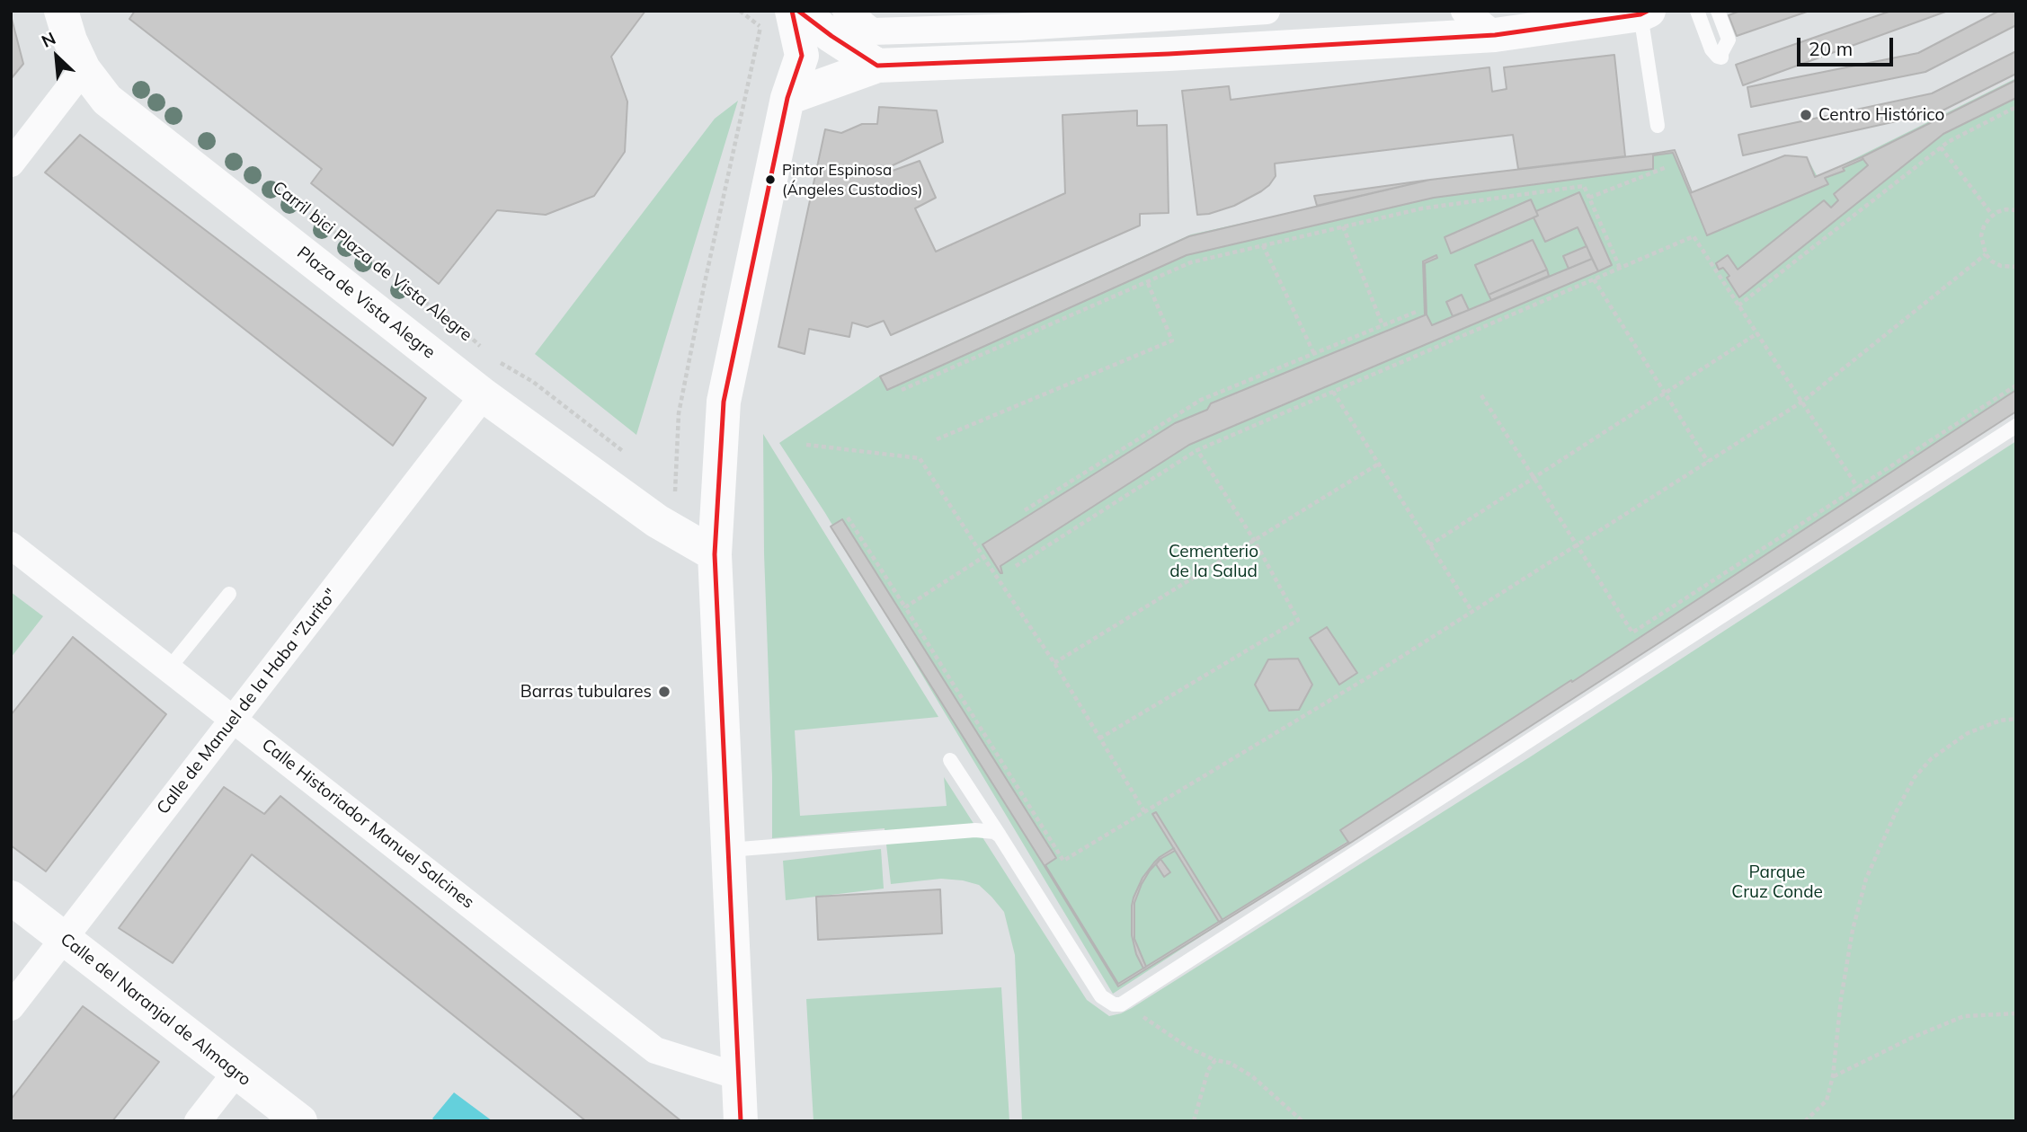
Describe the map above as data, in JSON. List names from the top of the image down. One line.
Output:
{"streets":{"street":["Plaza de Vista Alegre","Calle de Manuel de la Haba \"Zurito\"","Calle Historiador Manuel Salcines","Calle del Naranjal de Almagro"],"path":["Carril bici Plaza de Vista Alegre"]},"crossings":[["Plaza de Vista Alegre","Calle de Manuel de la Haba \"Zurito\""],["Calle de Manuel de la Haba \"Zurito\"","Calle Historiador Manuel Salcines"],["Calle de Manuel de la Haba \"Zurito\"","Calle del Naranjal de Almagro"]],"parks":["Cementerio de la Salud","Parque Cruz Conde"],"places":["Centro Histórico","Pintor Espinosa (Ángeles Custodios)","Barras tubulares"],"scale_bar":"20 m","north":"top left"}
